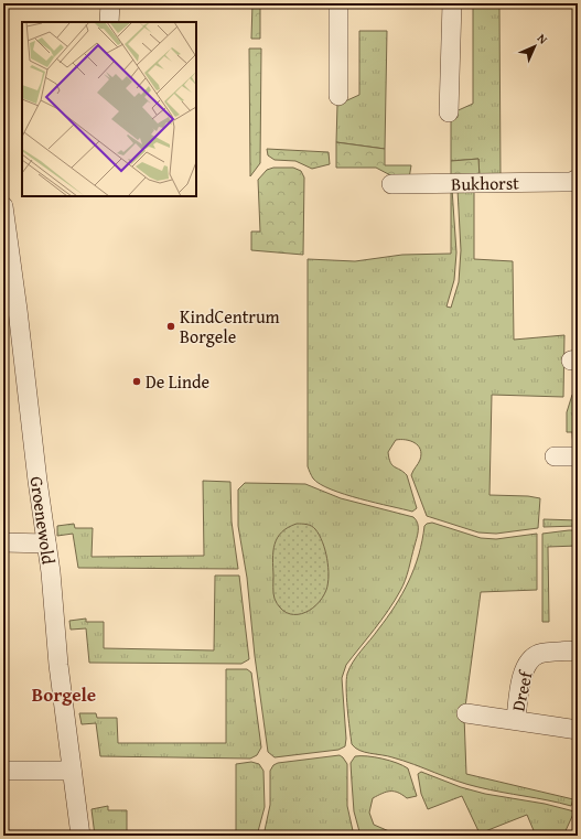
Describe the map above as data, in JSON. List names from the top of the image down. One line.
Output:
{"streets":{"street":["Bukhorst","Groenewold","Dreef"]},"districts":["Borgele"],"places":["KindCentrum Borgele","De Linde"],"north":"top right"}
